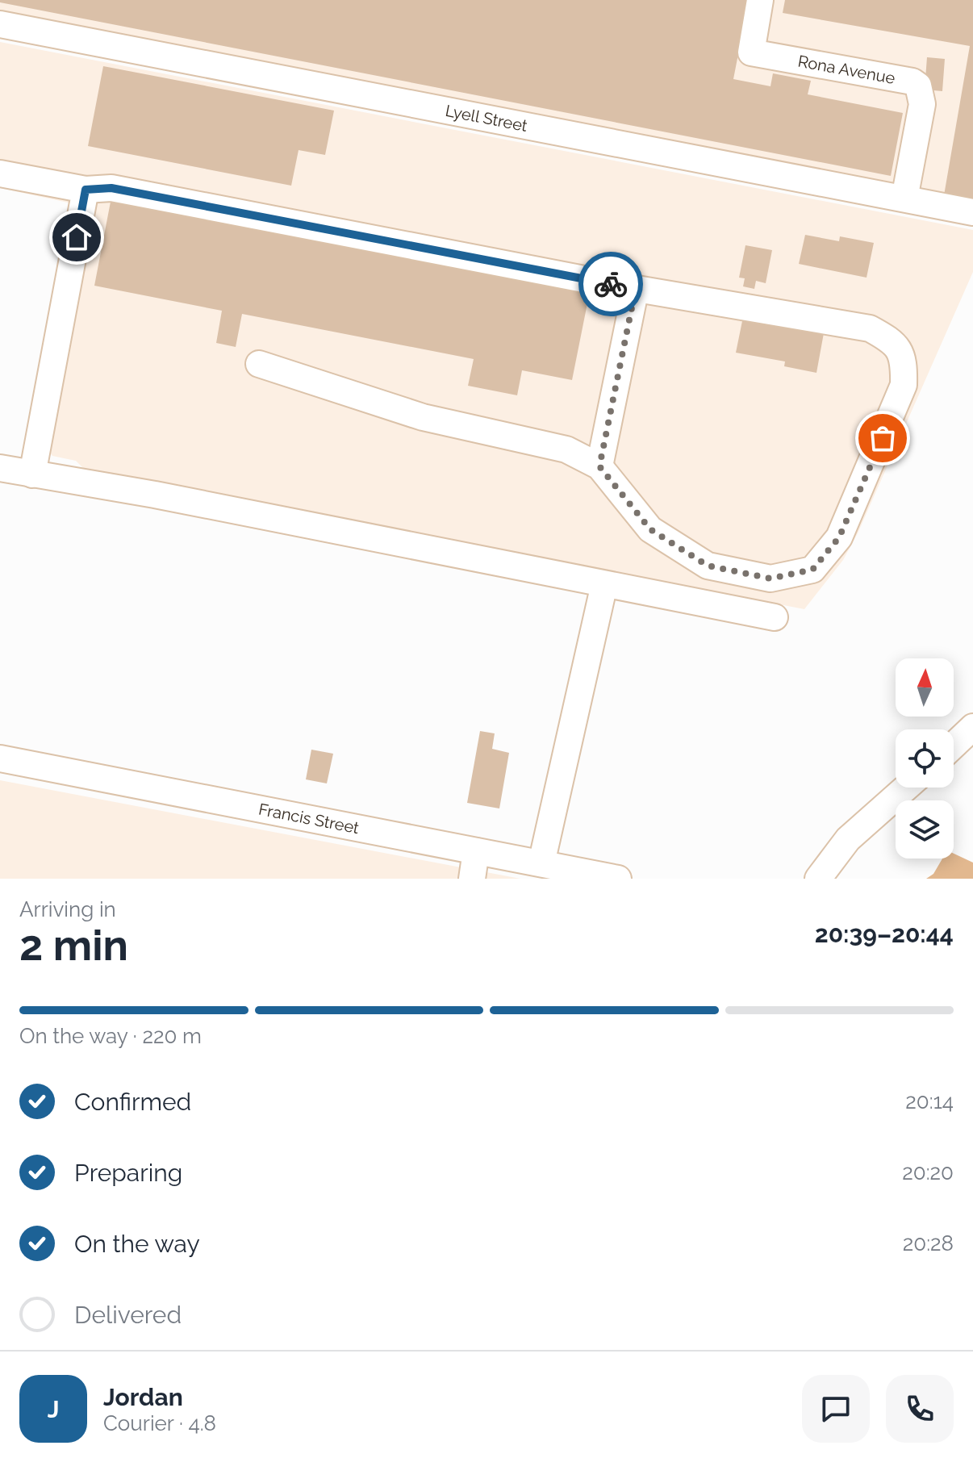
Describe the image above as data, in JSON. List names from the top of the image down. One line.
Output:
{"streets":{"street":["Rona Avenue","Lyell Street","Francis Street"]},"crossings":[["Rona Avenue","Lyell Street"]],"north":"top","page":{"heading":["2 min","Arriving in","20:39–20:44"],"panel":["Jordan","Courier · 4.8"],"bar":"On the way · 220 m","list":[["Confirmed","20:14"],["Preparing","20:20"],["On the way","20:28"],"Delivered"],"round":"J"}}
